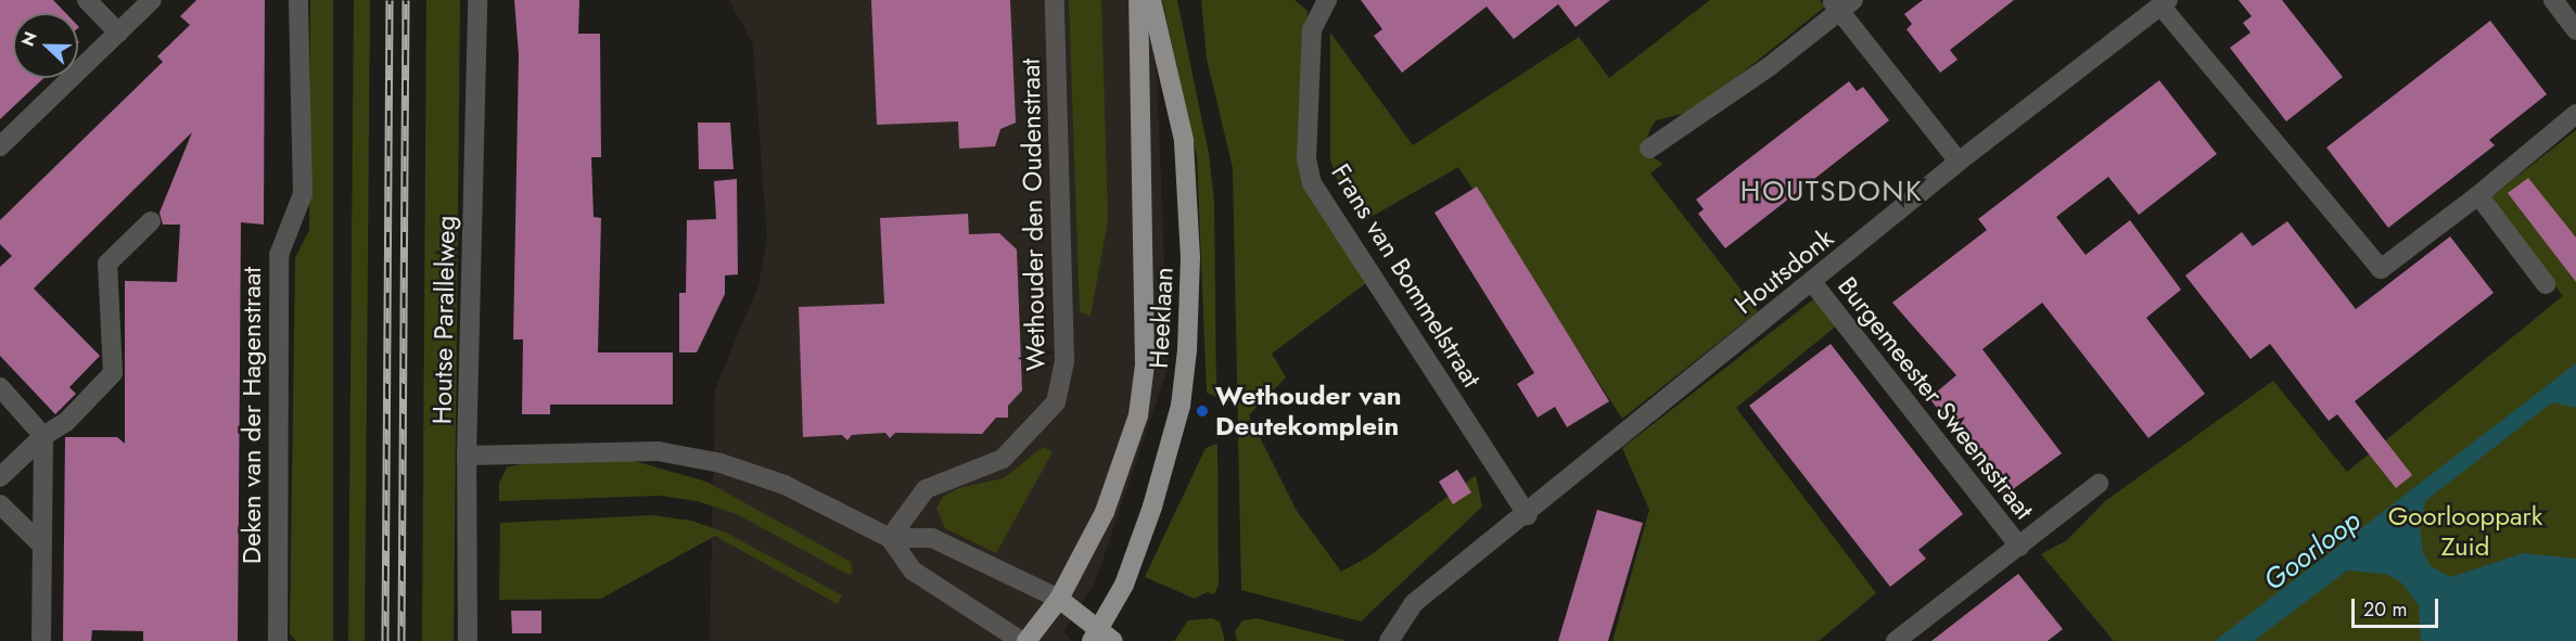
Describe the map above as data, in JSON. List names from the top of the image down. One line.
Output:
{"streets":{"main road":["Heeklaan"],"street":["Wethouder den Oudenstraat","Houtsdonk","Frans van Bommelstraat","Houtse Parallelweg","Burgemeester Sweensstraat","Deken van der Hagenstraat"]},"crossings":[["Houtsdonk","Frans van Bommelstraat"],["Houtsdonk","Burgemeester Sweensstraat"]],"districts":["HOUTSDONK"],"water":["Goorloop"],"parks":["Goorlooppark Zuid"],"places":["Wethouder van Deutekomplein"],"scale_bar":"20 m","north":"left"}
